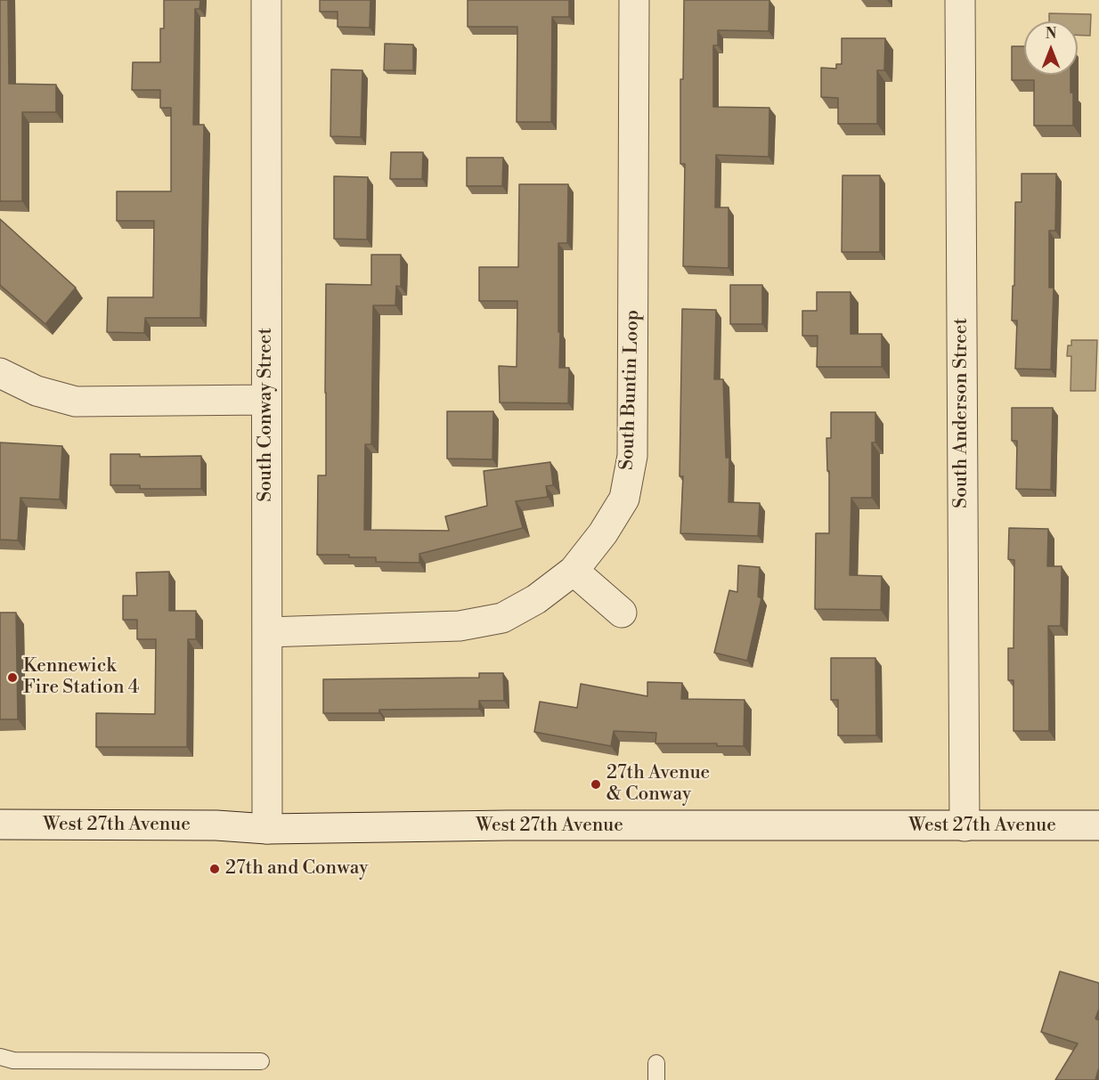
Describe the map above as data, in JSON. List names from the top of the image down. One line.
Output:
{"streets":{"street":["South Buntin Loop","South Anderson Street","South Conway Street","West 27th Avenue"]},"crossings":[["South Buntin Loop","South Conway Street"],["South Anderson Street","West 27th Avenue"],["South Conway Street","West 27th Avenue"]],"places":["Kennewick Fire Station 4","27th Avenue & Conway","27th and Conway"],"north":"top"}
